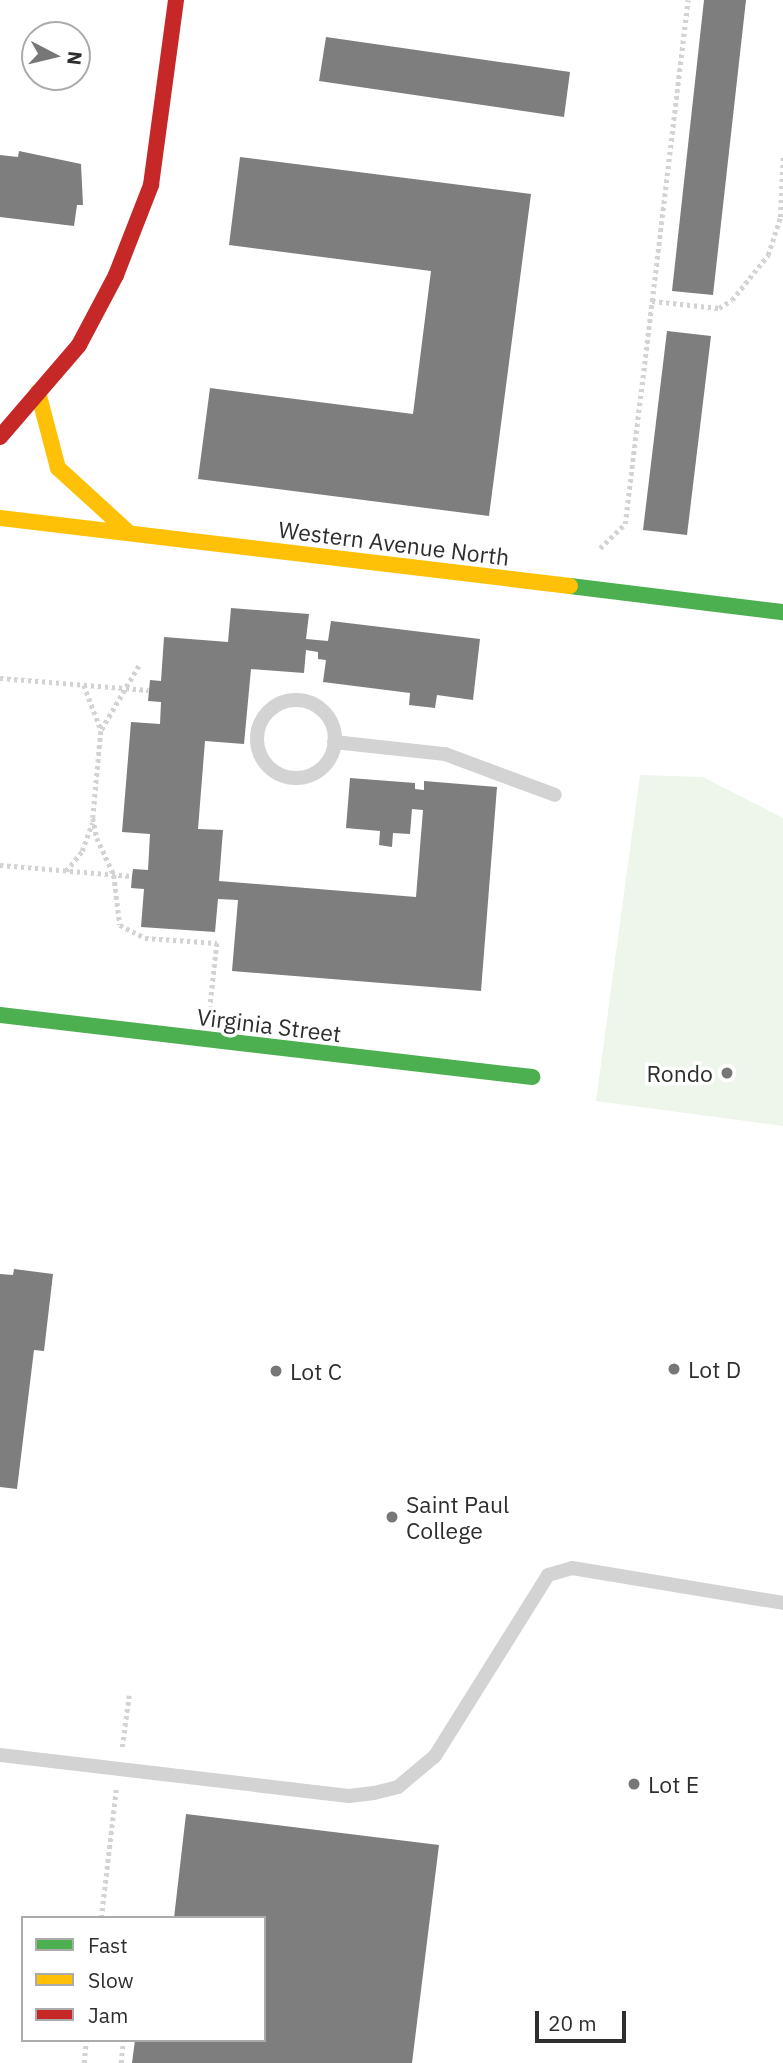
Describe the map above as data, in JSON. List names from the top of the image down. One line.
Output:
{"streets":{"street":["Western Avenue North","Virginia Street"]},"places":["Rondo","Lot D","Lot C","Saint Paul College","Lot E"],"legend":["Fast","Slow","Jam"],"scale_bar":"20 m","north":"right"}
